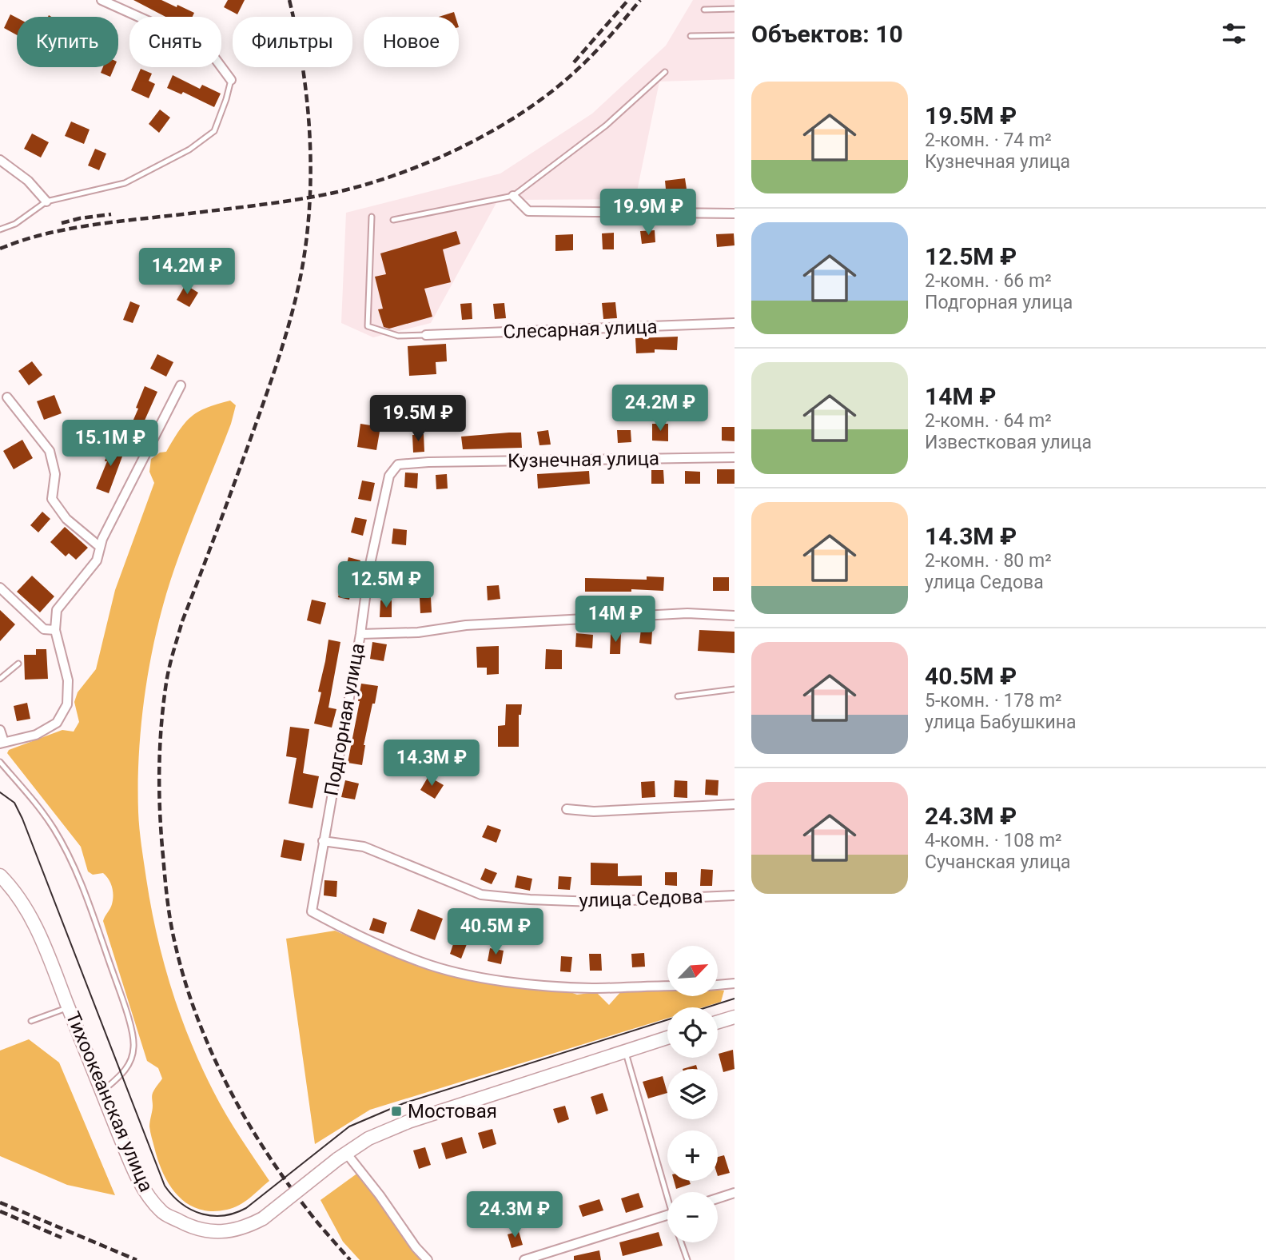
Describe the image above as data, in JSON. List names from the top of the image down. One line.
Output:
{"streets":{"main road":["Тихоокеанская улица"],"street":["Слесарная улица","Кузнечная улица","Подгорная улица","улица Седова"]},"crossings":[["Кузнечная улица","Подгорная улица"],["Подгорная улица","улица Седова"]],"places":{"transit":["Мостовая"]},"north":"top right","page":{"heading":"Объектов: 10","chip":["Купить","Снять","Фильтры","Новое"],"list":[{"name":"19.5M ₽","note":"2-комн. · 74 m² · Кузнечная улица"},{"name":"12.5M ₽","note":"2-комн. · 66 m² · Подгорная улица"},{"name":"14M ₽","note":"2-комн. · 64 m² · Известковая улица"},{"name":"14.3M ₽","note":"2-комн. · 80 m² · улица Седова"},{"name":"40.5M ₽","note":"5-комн. · 178 m² · улица Бабушкина"},{"name":"24.3M ₽","note":"4-комн. · 108 m² · Сучанская улица"}],"price":["19.9M ₽","14.2M ₽","24.2M ₽","19.5M ₽","15.1M ₽","12.5M ₽","14M ₽","14.3M ₽","40.5M ₽","24.3M ₽"],"map_buttons":["+","−"]}}
